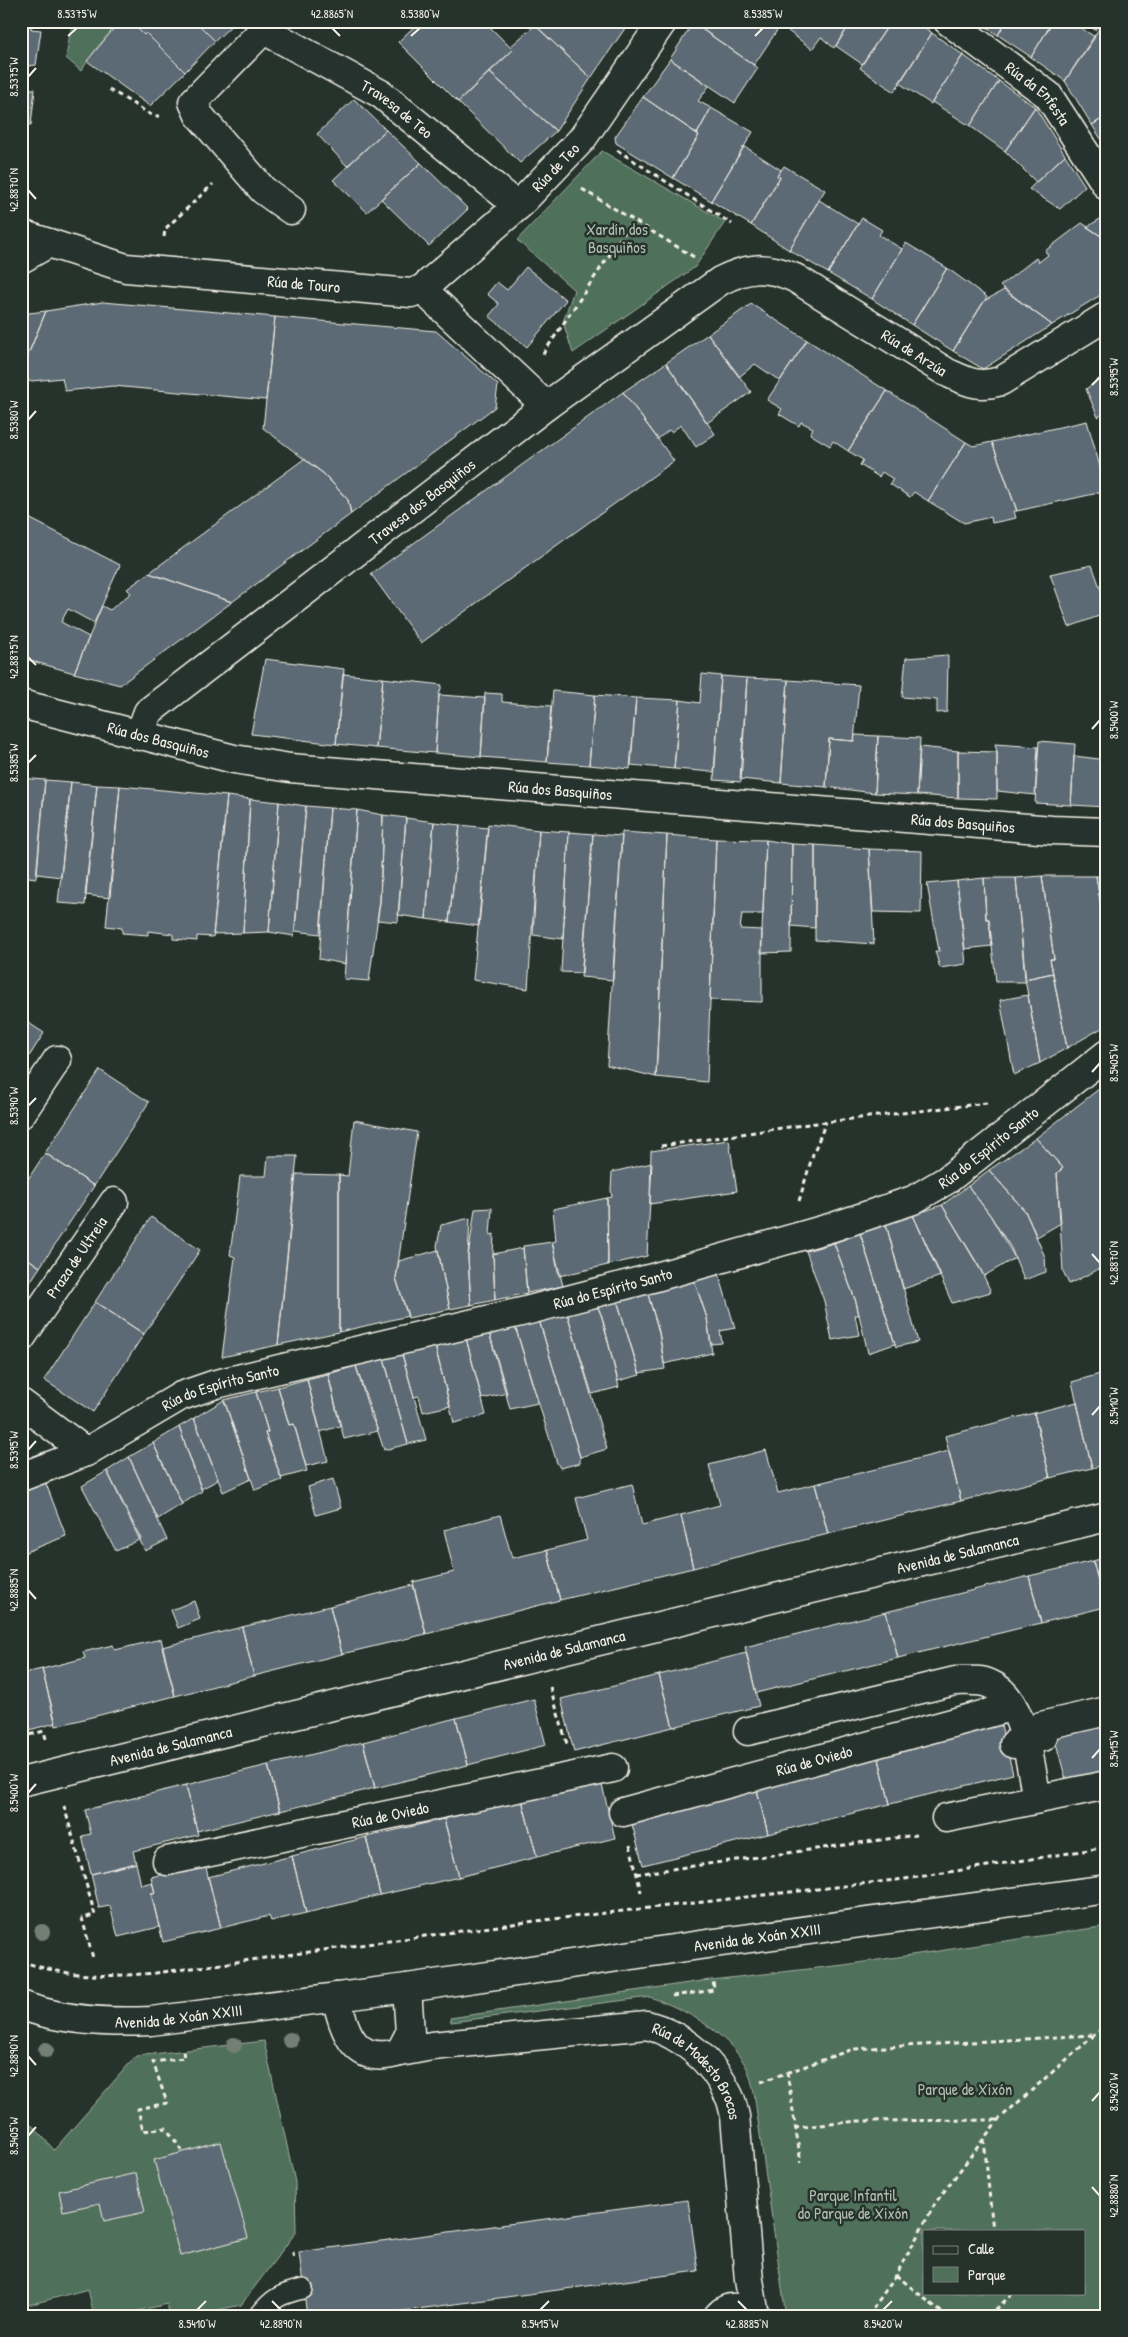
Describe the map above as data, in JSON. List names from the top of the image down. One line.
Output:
{"streets":{"street":["Rúa da Enfesta","Travesa de Teo","Rúa de Teo","Rúa de Touro","Rúa de Arzúa","Travesa dos Basquiños","Rúa dos Basquiños","Rúa do Espírito Santo","Praza de Ultreia","Avenida de Salamanca","Rúa de Oviedo","Avenida de Xoán XXIII","Rúa de Modesto Brocos"]},"crossings":[["Travesa de Teo","Rúa de Teo"],["Rúa de Teo","Rúa de Touro"],["Rúa de Arzúa","Travesa dos Basquiños"],["Travesa dos Basquiños","Rúa dos Basquiños"]],"parks":["Xardín dos Basquiños","Parque de Xixón","Parque Infantil do Parque de Xixón"],"legend":["Calle","Parque"],"coordinates":["8.5375°W","42.8865°N","8.5380°W","8.5385°W","42.8870°N","8.5395°W","42.8875°N","8.5400°W","8.5405°W","8.5390°W","8.5410°W","42.8885°N","8.5415°W","42.8890°N","8.5420°W","42.8880°N"]}
